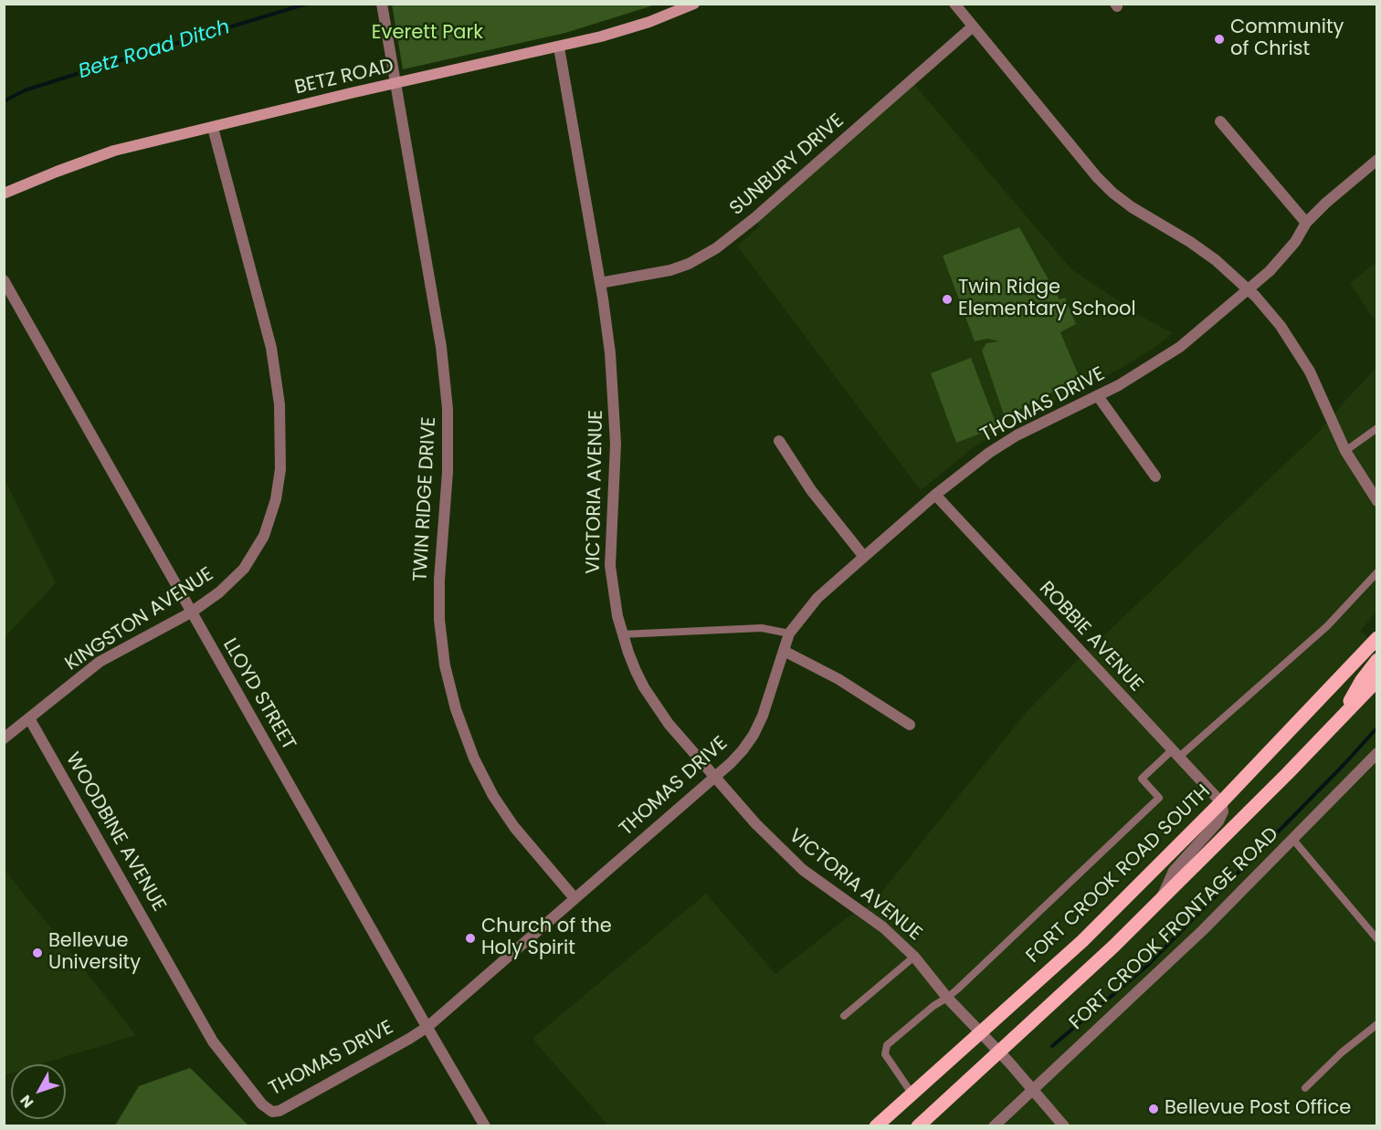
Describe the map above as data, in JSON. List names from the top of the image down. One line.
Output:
{"streets":{"main road":["FORT CROOK ROAD SOUTH"],"street":["BETZ ROAD","SUNBURY DRIVE","THOMAS DRIVE","VICTORIA AVENUE","TWIN RIDGE DRIVE","KINGSTON AVENUE","ROBBIE AVENUE","LLOYD STREET","WOODBINE AVENUE","FORT CROOK FRONTAGE ROAD"]},"crossings":[["BETZ ROAD","VICTORIA AVENUE"],["BETZ ROAD","TWIN RIDGE DRIVE"],["BETZ ROAD","KINGSTON AVENUE"],["SUNBURY DRIVE","VICTORIA AVENUE"],["THOMAS DRIVE","VICTORIA AVENUE"],["THOMAS DRIVE","TWIN RIDGE DRIVE"],["THOMAS DRIVE","ROBBIE AVENUE"],["THOMAS DRIVE","LLOYD STREET"],["THOMAS DRIVE","WOODBINE AVENUE"],["VICTORIA AVENUE","FORT CROOK ROAD SOUTH"],["VICTORIA AVENUE","FORT CROOK FRONTAGE ROAD"],["KINGSTON AVENUE","LLOYD STREET"],["KINGSTON AVENUE","WOODBINE AVENUE"],["ROBBIE AVENUE","FORT CROOK ROAD SOUTH"]],"water":["Betz Road Ditch"],"parks":["Everett Park"],"places":["Community of Christ","Twin Ridge Elementary School","Church of the Holy Spirit","Bellevue University","Bellevue Post Office"],"north":"bottom left"}
